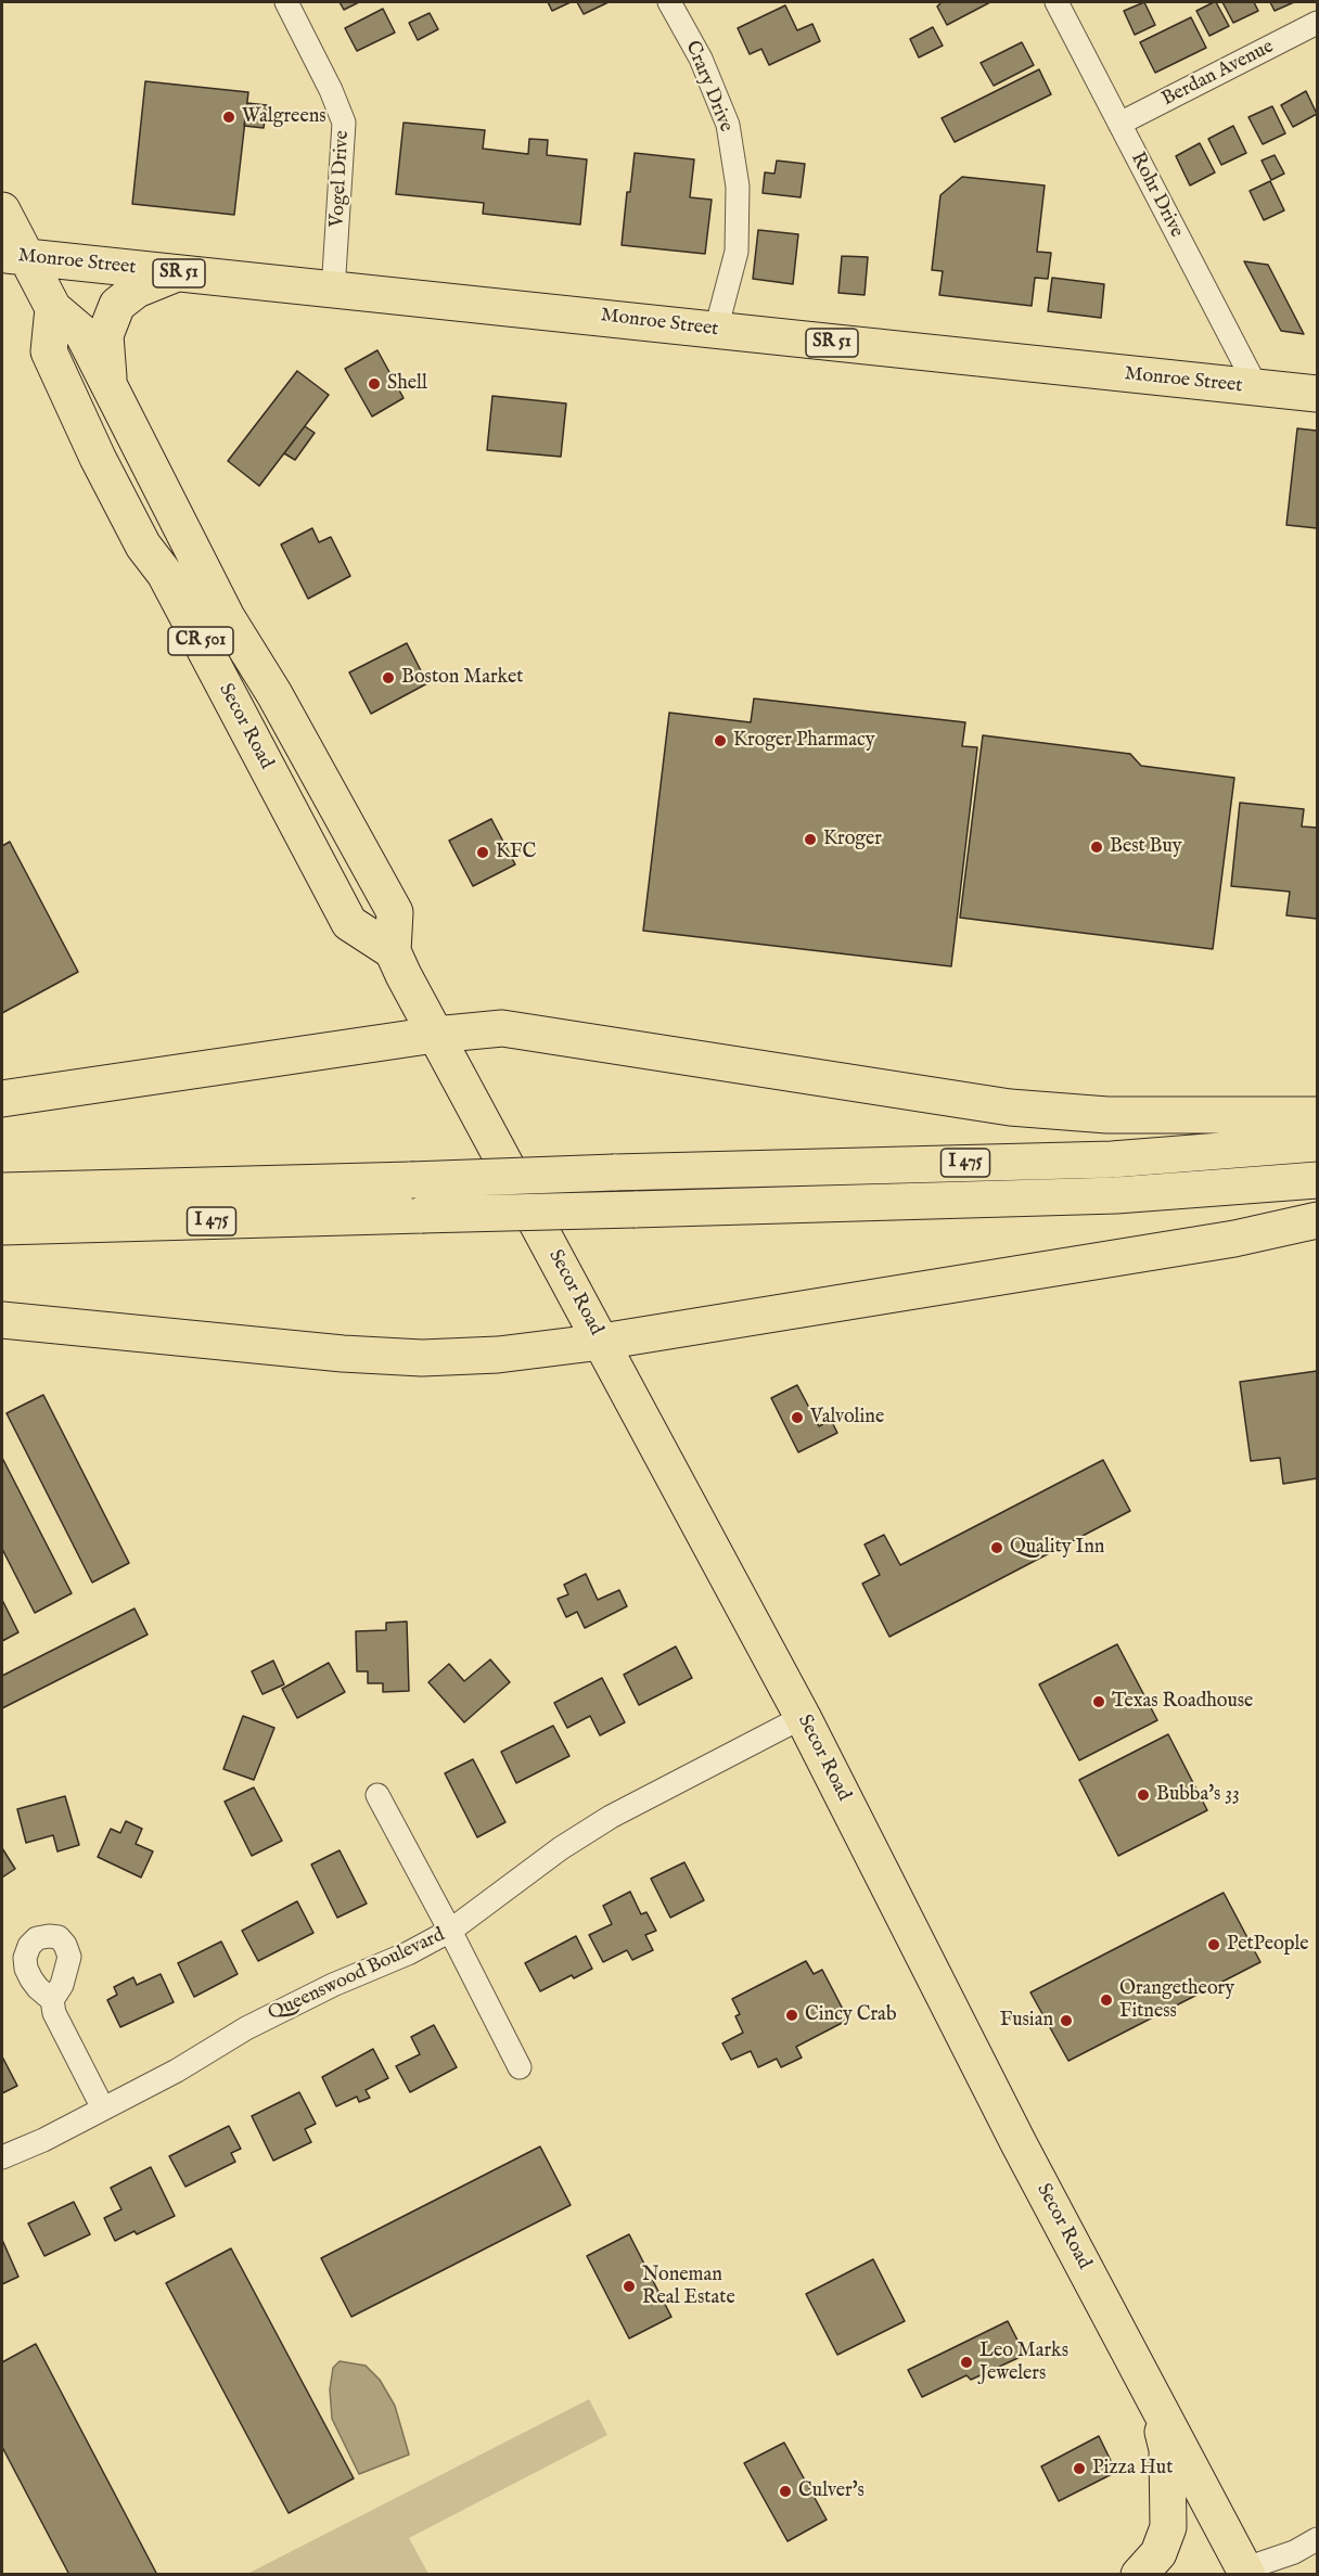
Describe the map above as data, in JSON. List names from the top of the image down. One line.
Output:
{"streets":{"main road":["Monroe Street","SR 51","CR 501","Secor Road","I 475"],"street":["Berdan Avenue","Crary Drive","Vogel Drive","Rohr Drive","Queenswood Boulevard"]},"crossings":[["Berdan Avenue","Rohr Drive"],["Crary Drive","Monroe Street"],["Vogel Drive","Monroe Street"],["Rohr Drive","Monroe Street"],["Monroe Street","Secor Road"],["Secor Road","Queenswood Boulevard"]],"places":["Walgreens","Shell","Boston Market","Kroger Pharmacy","Kroger","Best Buy","KFC","Valvoline","Quality Inn","Texas Roadhouse","Bubba's 33","PetPeople","Orangetheory Fitness","Cincy Crab","Fusian","Noneman Real Estate","Leo Marks Jewelers","Pizza Hut","Culver's"]}
